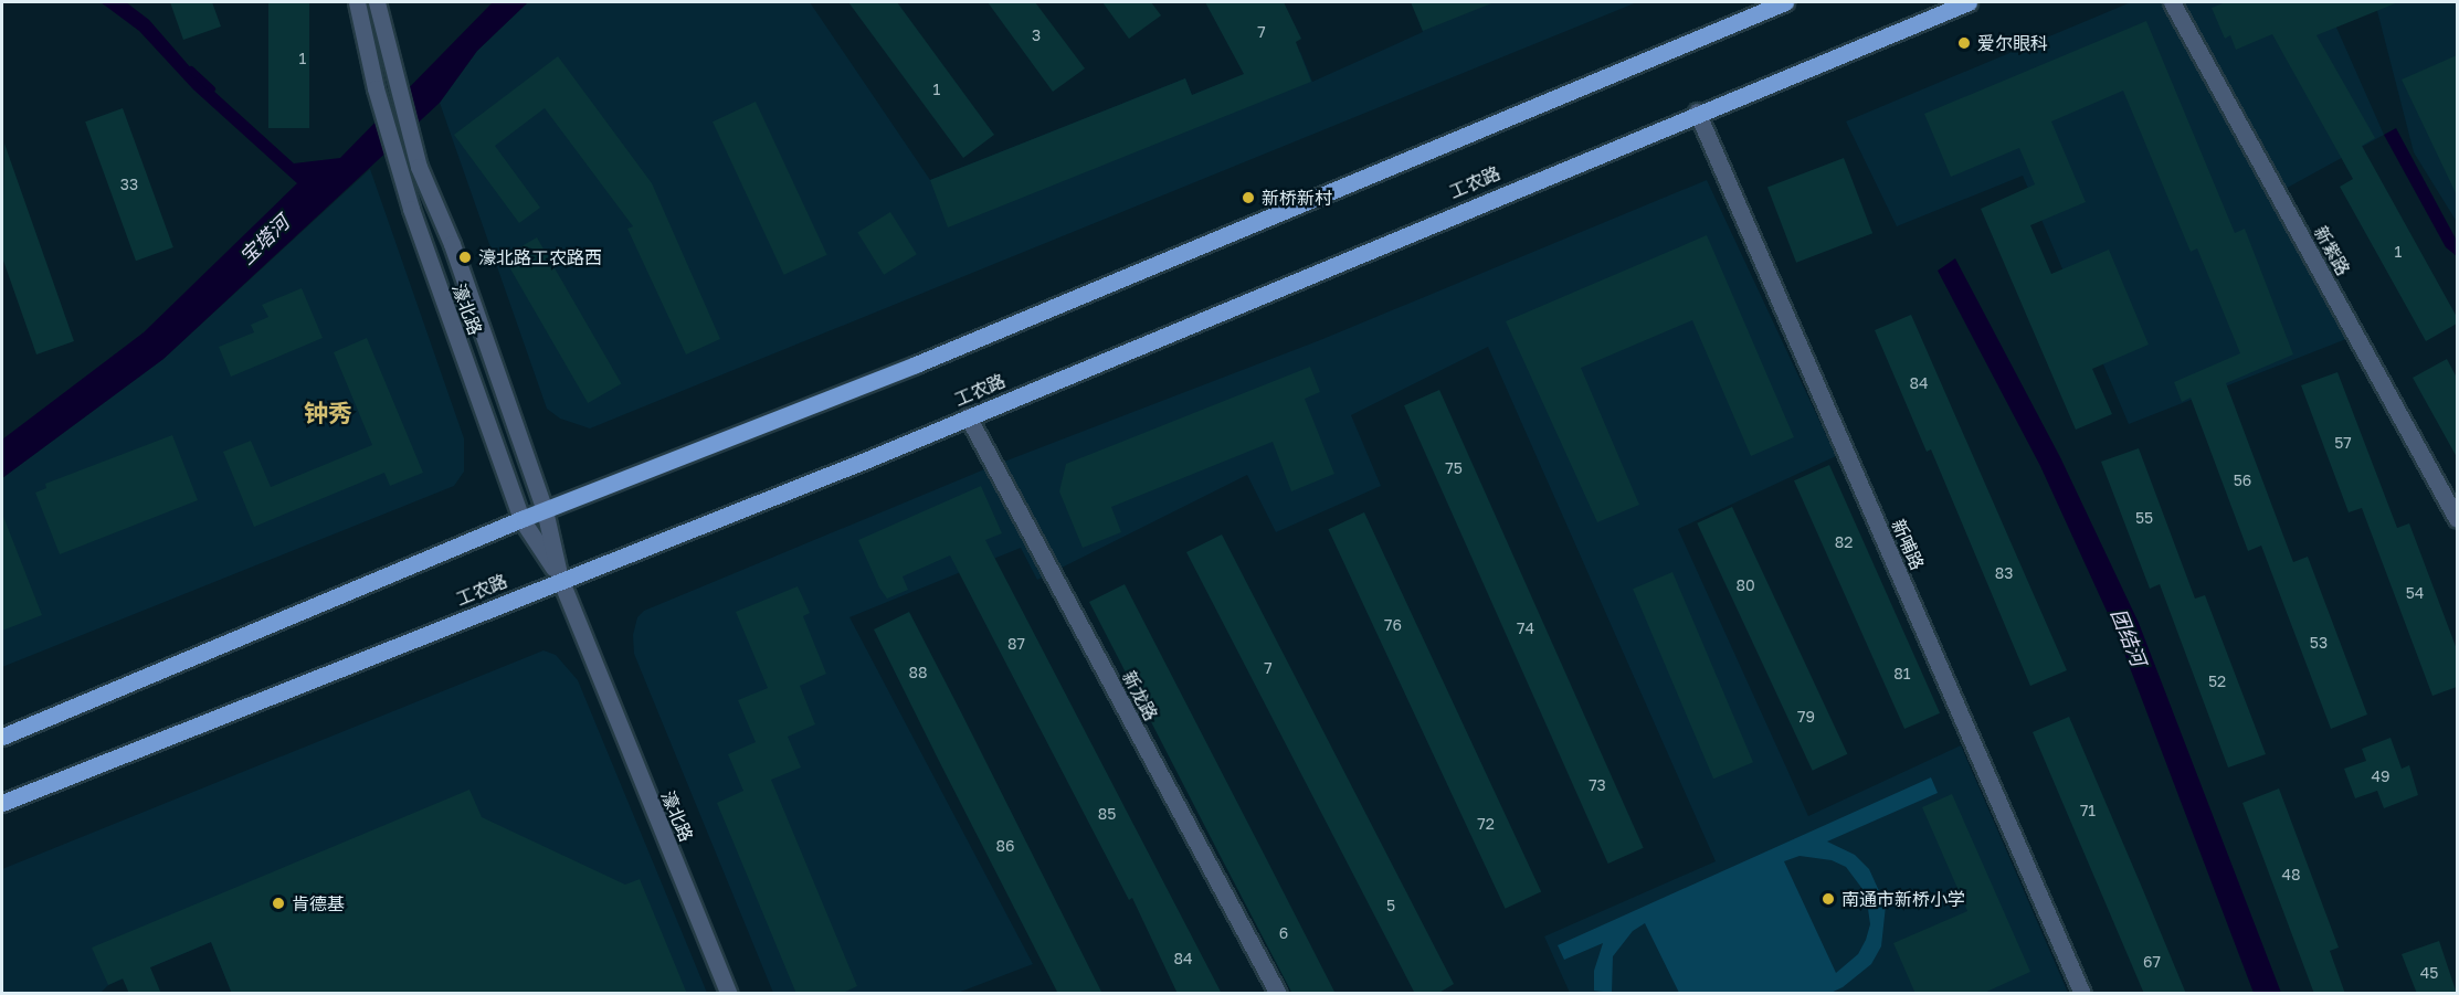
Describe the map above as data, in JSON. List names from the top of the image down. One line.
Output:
{"streets":{"main road":["工农路"],"street":["新紫路","濠北路","新哺路","新龙路"]},"crossings":[["工农路","濠北路"],["工农路","新哺路"],["工农路","新龙路"]],"districts":["钟秀"],"water":["宝塔河","团结河"],"places":["爱尔眼科","新桥新村","濠北路工农路西","南通市新桥小学","肯德基"],"house_numbers":["7","3","1","1","33","1","84","57","75","56","55","82","83","80","54","76","74","53","87","7","88","81","52","79","49","73","71","85","72","86","48","5","6","84","67","45"]}
